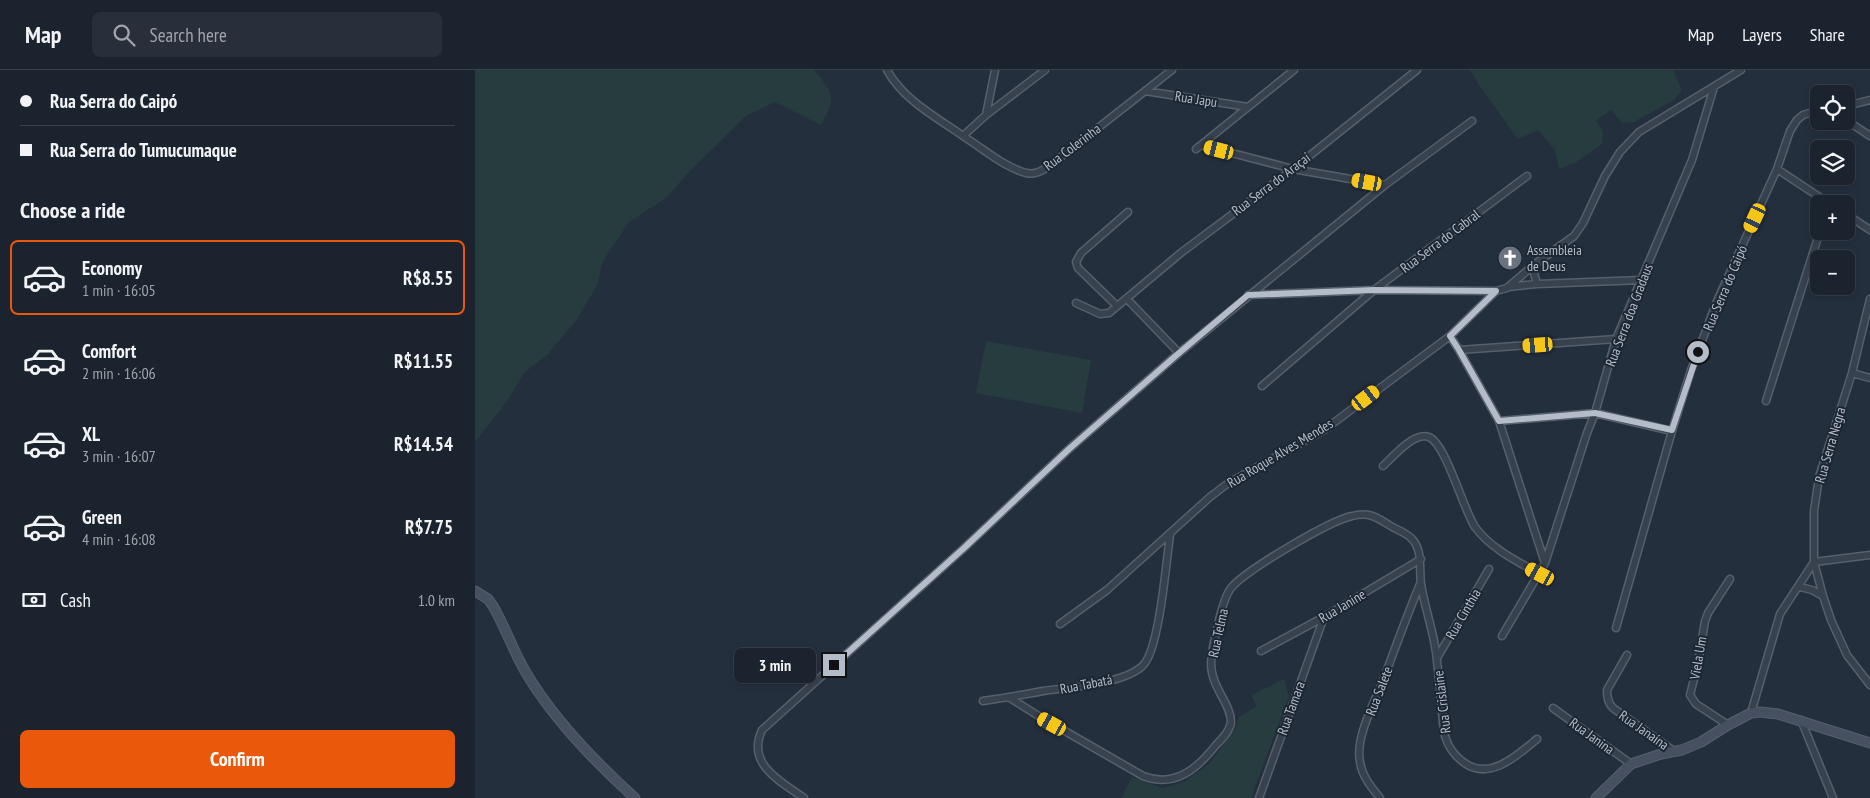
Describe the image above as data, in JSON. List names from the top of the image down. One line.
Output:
{"streets":{"street":["Rua Japu","Rua Colerinha","Rua Serra do Araçaí","Rua Serra do Cabral","Rua Serra do Caipó","Rua Serra doa Gradaus","Rua Serra Negra","Rua Roque Alves Mendes","Rua Janine","Rua Cinthia","Rua Telma","Viela Um","Rua Tabatá","Rua Salete","Rua Crislaine","Rua Tamara","Rua Janaína","Rua Janina"]},"crossings":[["Rua Japu","Rua Colerinha"],["Rua Serra doa Gradaus","Rua Roque Alves Mendes"],["Rua Roque Alves Mendes","Rua Tabatá"],["Rua Janine","Rua Telma"],["Rua Janine","Rua Tamara"],["Rua Cinthia","Rua Crislaine"],["Rua Telma","Rua Tabatá"],["Rua Telma","Rua Salete"],["Rua Telma","Rua Crislaine"],["Rua Salete","Rua Crislaine"]],"places":{"church":["Assembleia de Deus"]},"page":{"header":"Map","search":"Search here","nav":["Map","Layers","Share"],"banner":["Rua Serra do Caipó","Rua Serra do Tumucumaque"],"map_buttons":["+","−"],"heading":"Choose a ride","list":[{"name":"Economy","note":"1 min · 16:05","value":"R$8.55"},{"name":"Comfort","note":"2 min · 16:06","value":"R$11.55"},{"name":"XL","note":"3 min · 16:07","value":"R$14.54"},{"name":"Green","note":"4 min · 16:08","value":"R$7.75"}],"pay":["Cash","1.0 km"],"bubble":"3 min","buttons":"Confirm"}}
